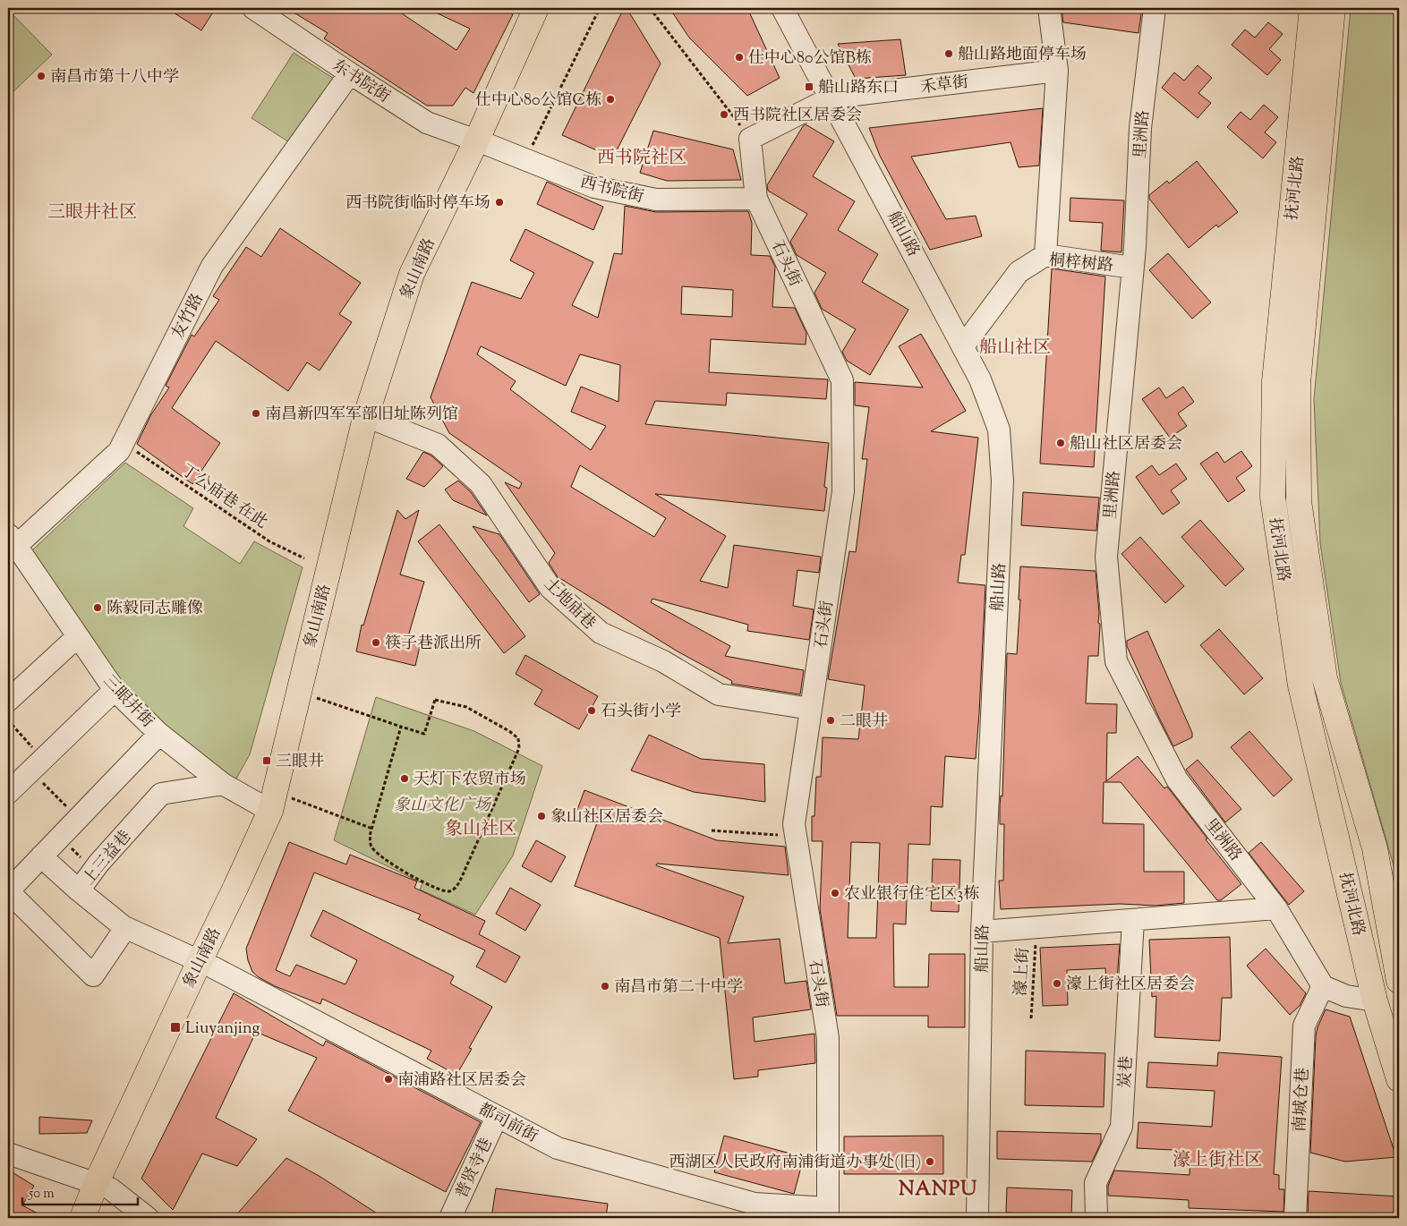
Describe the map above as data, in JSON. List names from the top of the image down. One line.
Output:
{"streets":{"main road":["抚河北路","象山南路"],"street":["东书院街","禾草街","里洲路","西书院街","船山路","桐梓树路","石头街","友竹路","土地庙巷","三眼井街","上三益巷","炭巷","南城仓巷","都司前街","普贤寺巷"],"path":["丁公庙巷 在此","濠上街"]},"crossings":[["东书院街","西书院街"],["东书院街","象山南路"],["东书院街","友竹路"],["禾草街","船山路"],["里洲路","桐梓树路"],["里洲路","南城仓巷"],["西书院街","石头街"],["西书院街","象山南路"],["船山路","桐梓树路"],["石头街","土地庙巷"],["石头街","都司前街"],["象山南路","土地庙巷"],["象山南路","三眼井街"],["象山南路","上三益巷"],["象山南路","都司前街"],["友竹路","三眼井街"],["三眼井街","上三益巷"],["上三益巷","都司前街"],["都司前街","普贤寺巷"]],"districts":["西书院社区","三眼井社区","船山社区","象山社区","濠上街社区","NANPU"],"parks":["象山文化广场"],"places":{"other":["船山路地面停车场","仕中心80公馆B栋","南昌市第十八中学","仕中心80公馆C栋","西书院社区居委会","西书院街临时停车场","南昌新四军军部旧址陈列馆","船山社区居委会","陈毅同志雕像","筷子巷派出所","石头街小学","二眼井","天灯下农贸市场","象山社区居委会","农业银行住宅区3栋","濠上街社区居委会","南昌市第二十中学","南浦路社区居委会","西湖区人民政府南浦街道办事处(旧)"],"transit":["船山路东口","三眼井","Liuyanjing"]},"scale_bar":"50 m"}
